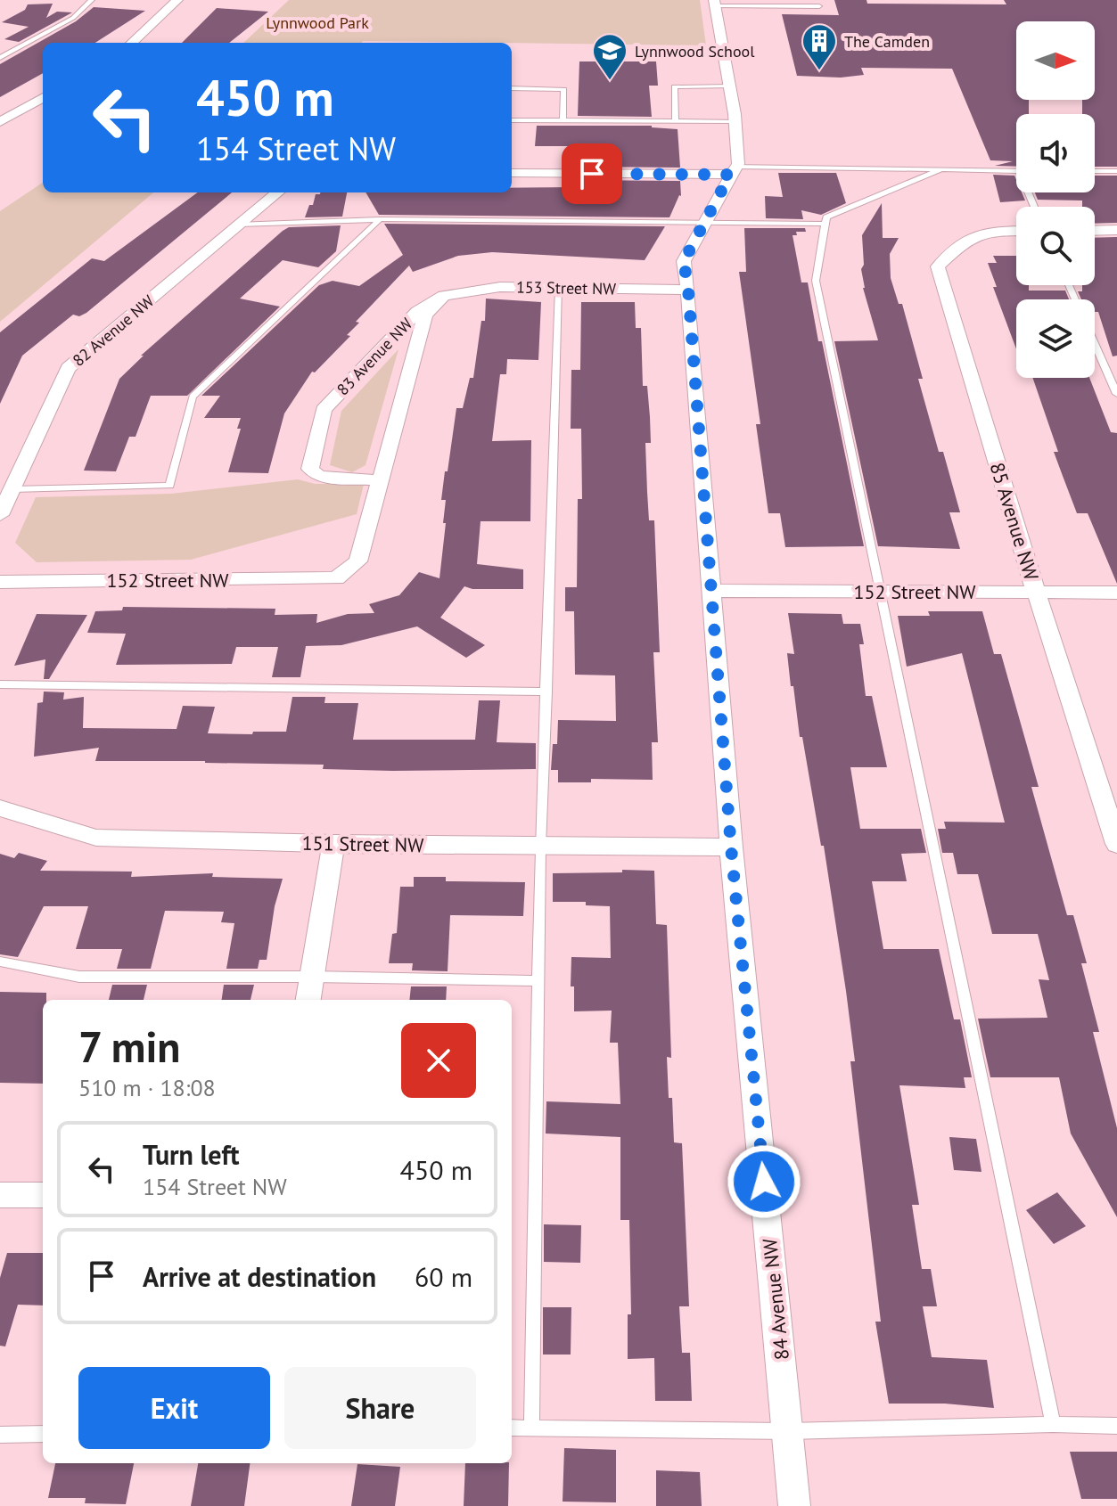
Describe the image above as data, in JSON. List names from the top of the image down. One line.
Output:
{"streets":{"street":["153 Street NW","82 Avenue NW","83 Avenue NW","85 Avenue NW","152 Street NW","151 Street NW","84 Avenue NW"]},"crossings":[["153 Street NW","83 Avenue NW"],["153 Street NW","84 Avenue NW"],["83 Avenue NW","152 Street NW"],["85 Avenue NW","152 Street NW"],["152 Street NW","84 Avenue NW"],["151 Street NW","84 Avenue NW"]],"parks":["Lynnwood Park"],"places":{"building":["The Camden"],"school or university":["Lynnwood School"]},"north":"right","page":{"turn":["450 m","154 Street NW"],"heading":["7 min","510 m · 18:08"],"list":[{"name":"Turn left","note":"154 Street NW","value":"450 m"},{"name":"Arrive at destination","value":"60 m"}],"buttons":["Exit","Share"]}}
